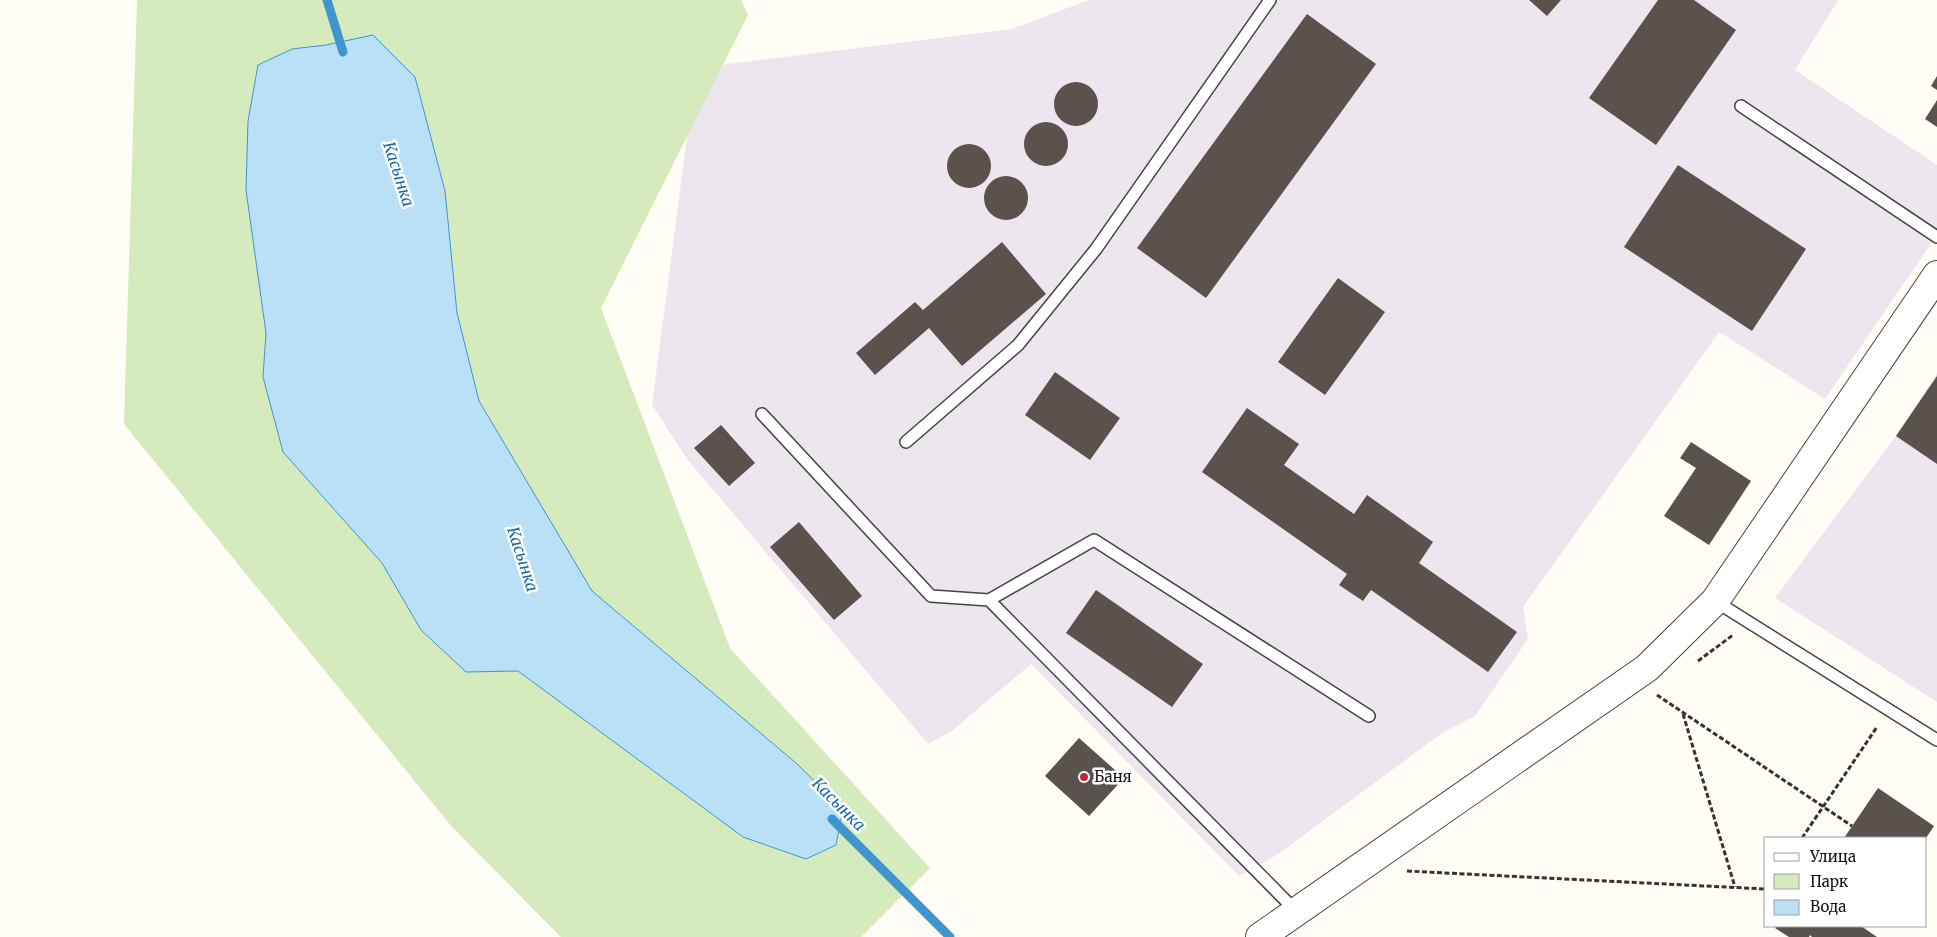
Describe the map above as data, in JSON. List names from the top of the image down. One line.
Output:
{"water":["Касынка"],"places":["Баня"],"legend":["Улица","Парк","Вода"]}
